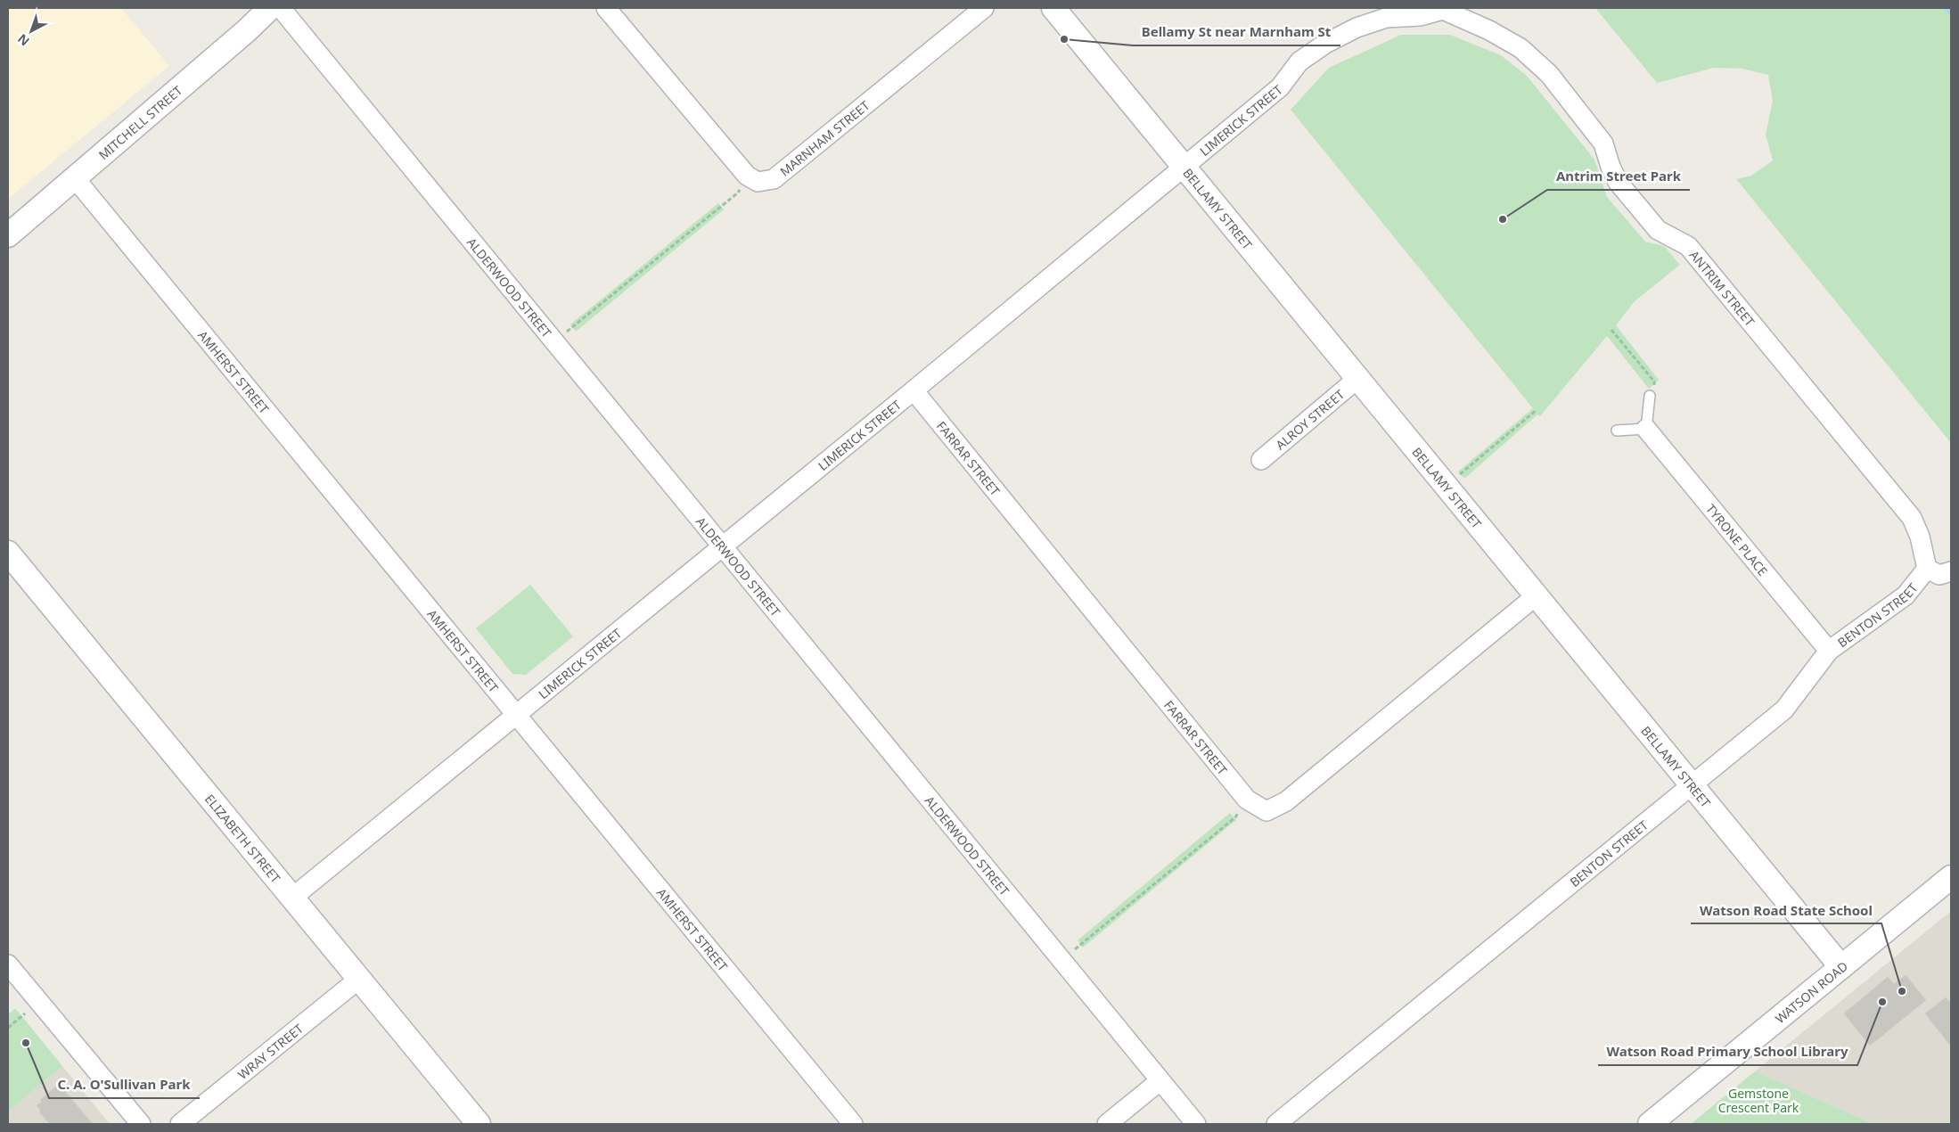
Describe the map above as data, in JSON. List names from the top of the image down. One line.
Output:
{"streets":{"street":["LIMERICK STREET","MITCHELL STREET","MARNHAM STREET","BELLAMY STREET","ALDERWOOD STREET","ANTRIM STREET","AMHERST STREET","ALROY STREET","FARRAR STREET","TYRONE PLACE","BENTON STREET","ELIZABETH STREET","WATSON ROAD","WRAY STREET"]},"crossings":[["LIMERICK STREET","BELLAMY STREET"],["LIMERICK STREET","ALDERWOOD STREET"],["LIMERICK STREET","ANTRIM STREET"],["LIMERICK STREET","AMHERST STREET"],["LIMERICK STREET","FARRAR STREET"],["LIMERICK STREET","ELIZABETH STREET"],["MITCHELL STREET","AMHERST STREET"],["BELLAMY STREET","ALROY STREET"],["BELLAMY STREET","FARRAR STREET"],["BELLAMY STREET","BENTON STREET"],["BELLAMY STREET","WATSON ROAD"],["ANTRIM STREET","BENTON STREET"],["TYRONE PLACE","BENTON STREET"],["ELIZABETH STREET","WRAY STREET"]],"parks":["Gemstone Crescent Park"],"places":["Bellamy St near Marnham St","Antrim Street Park","Watson Road State School","Watson Road Primary School Library","C. A. O'Sullivan Park"],"north":"bottom left"}
